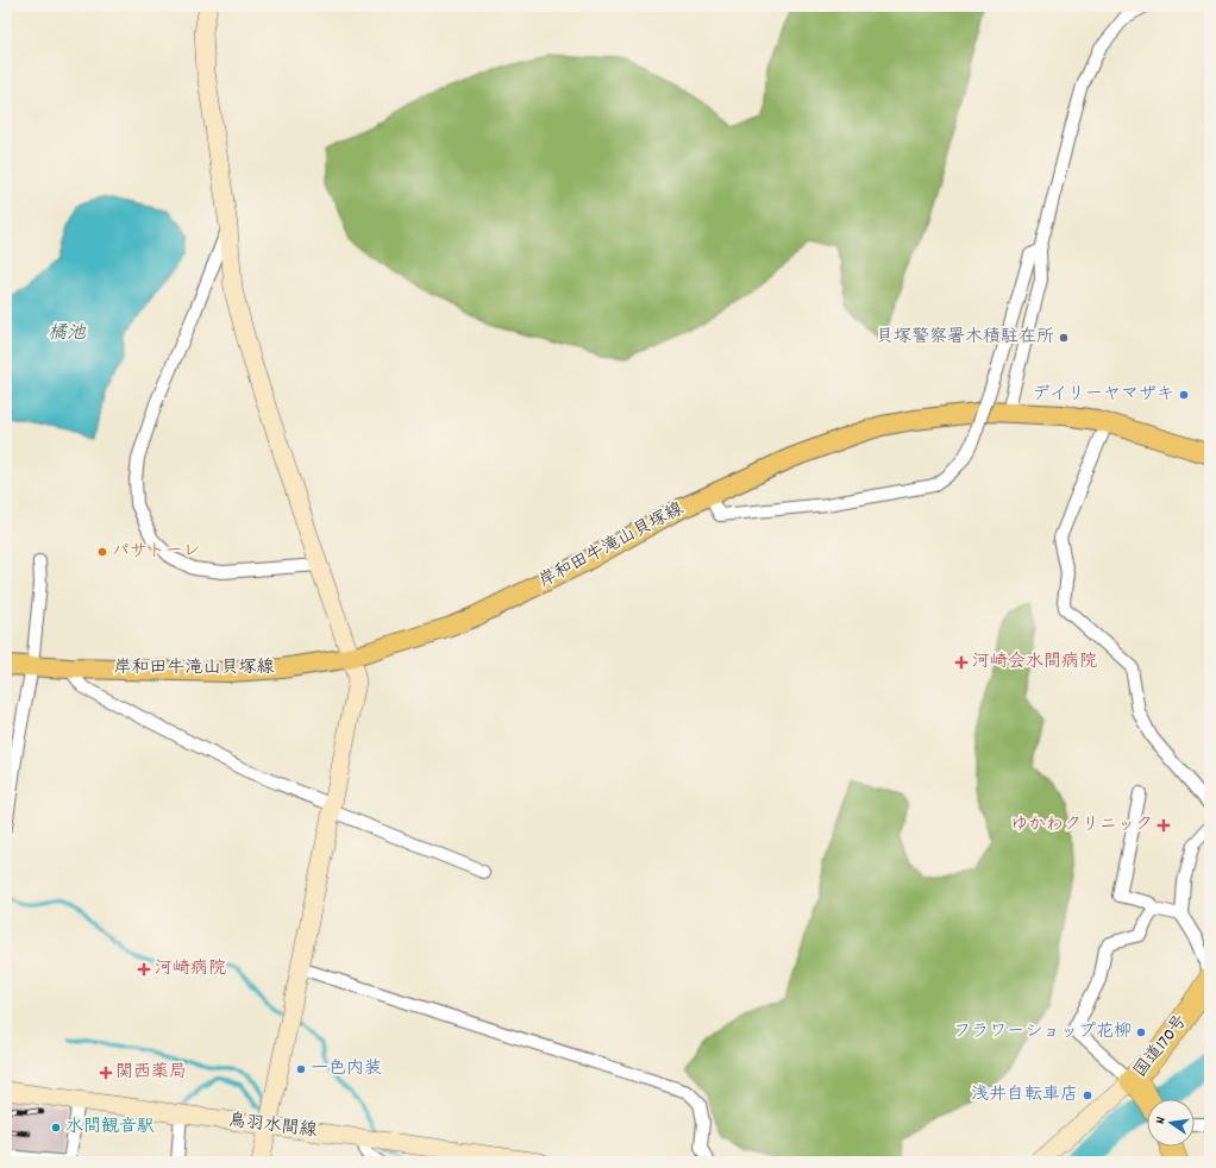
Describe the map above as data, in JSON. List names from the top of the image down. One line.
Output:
{"streets":{"highway":["国道170号"],"main road":["岸和田牛滝山貝塚線"],"street":["鳥羽水間線"]},"water":["橘池"],"places":{"other":["貝塚警察署木積駐在所","デイリーヤマザキ","パサトーレ","フラワーショップ花柳","一色内装","浅井自転車店","水間観音駅"],"health":["河崎会水間病院","ゆかわクリニック","河崎病院","関西薬局"]},"north":"left"}
